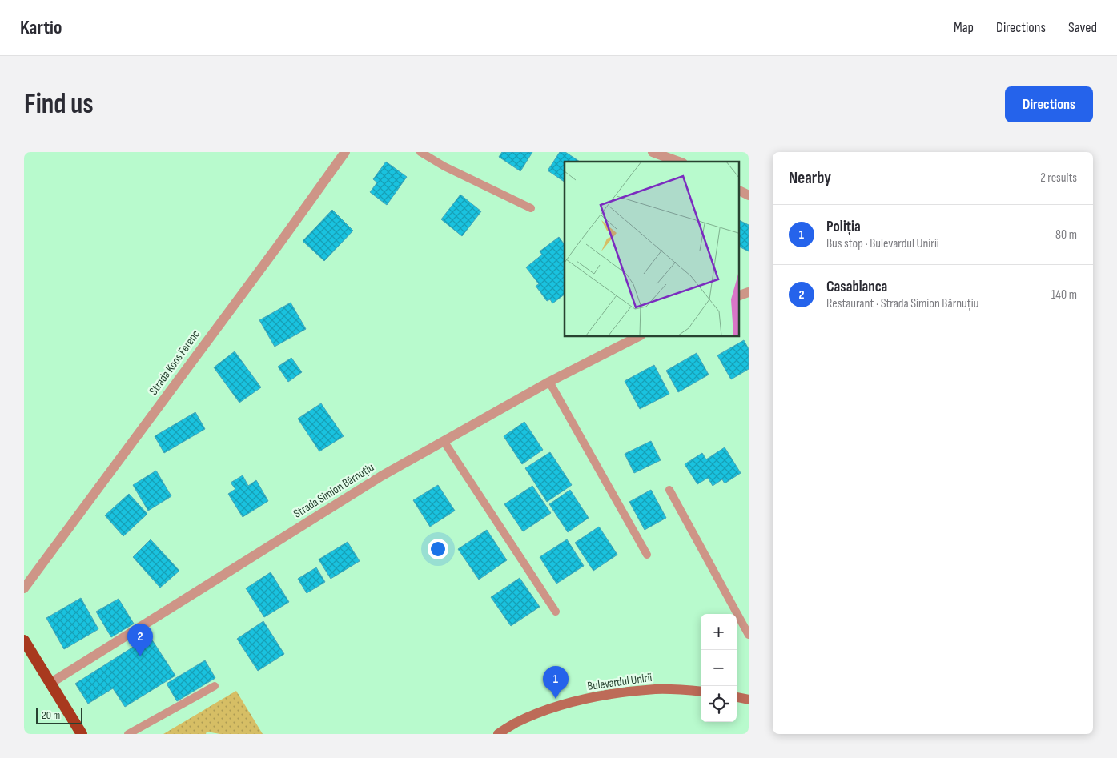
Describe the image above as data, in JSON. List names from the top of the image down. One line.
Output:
{"streets":{"main road":["Bulevardul Unirii"],"street":["Strada Koos Ferenc","Strada Simion Bărnuțiu"]},"scale_bar":"20 m","page":{"header":"Kartio","nav":["Map","Directions","Saved"],"buttons":"Directions","title":"Find us","heading":["Nearby","2 results"],"list":[{"mark":"1","name":"Poliția","note":"Bus stop · Bulevardul Unirii","value":"80 m"},{"mark":"2","name":"Casablanca","note":"Restaurant · Strada Simion Bărnuțiu","value":"140 m"}],"map_buttons":["+","−"],"pins":["2","1"],"scale":"20 m"}}
